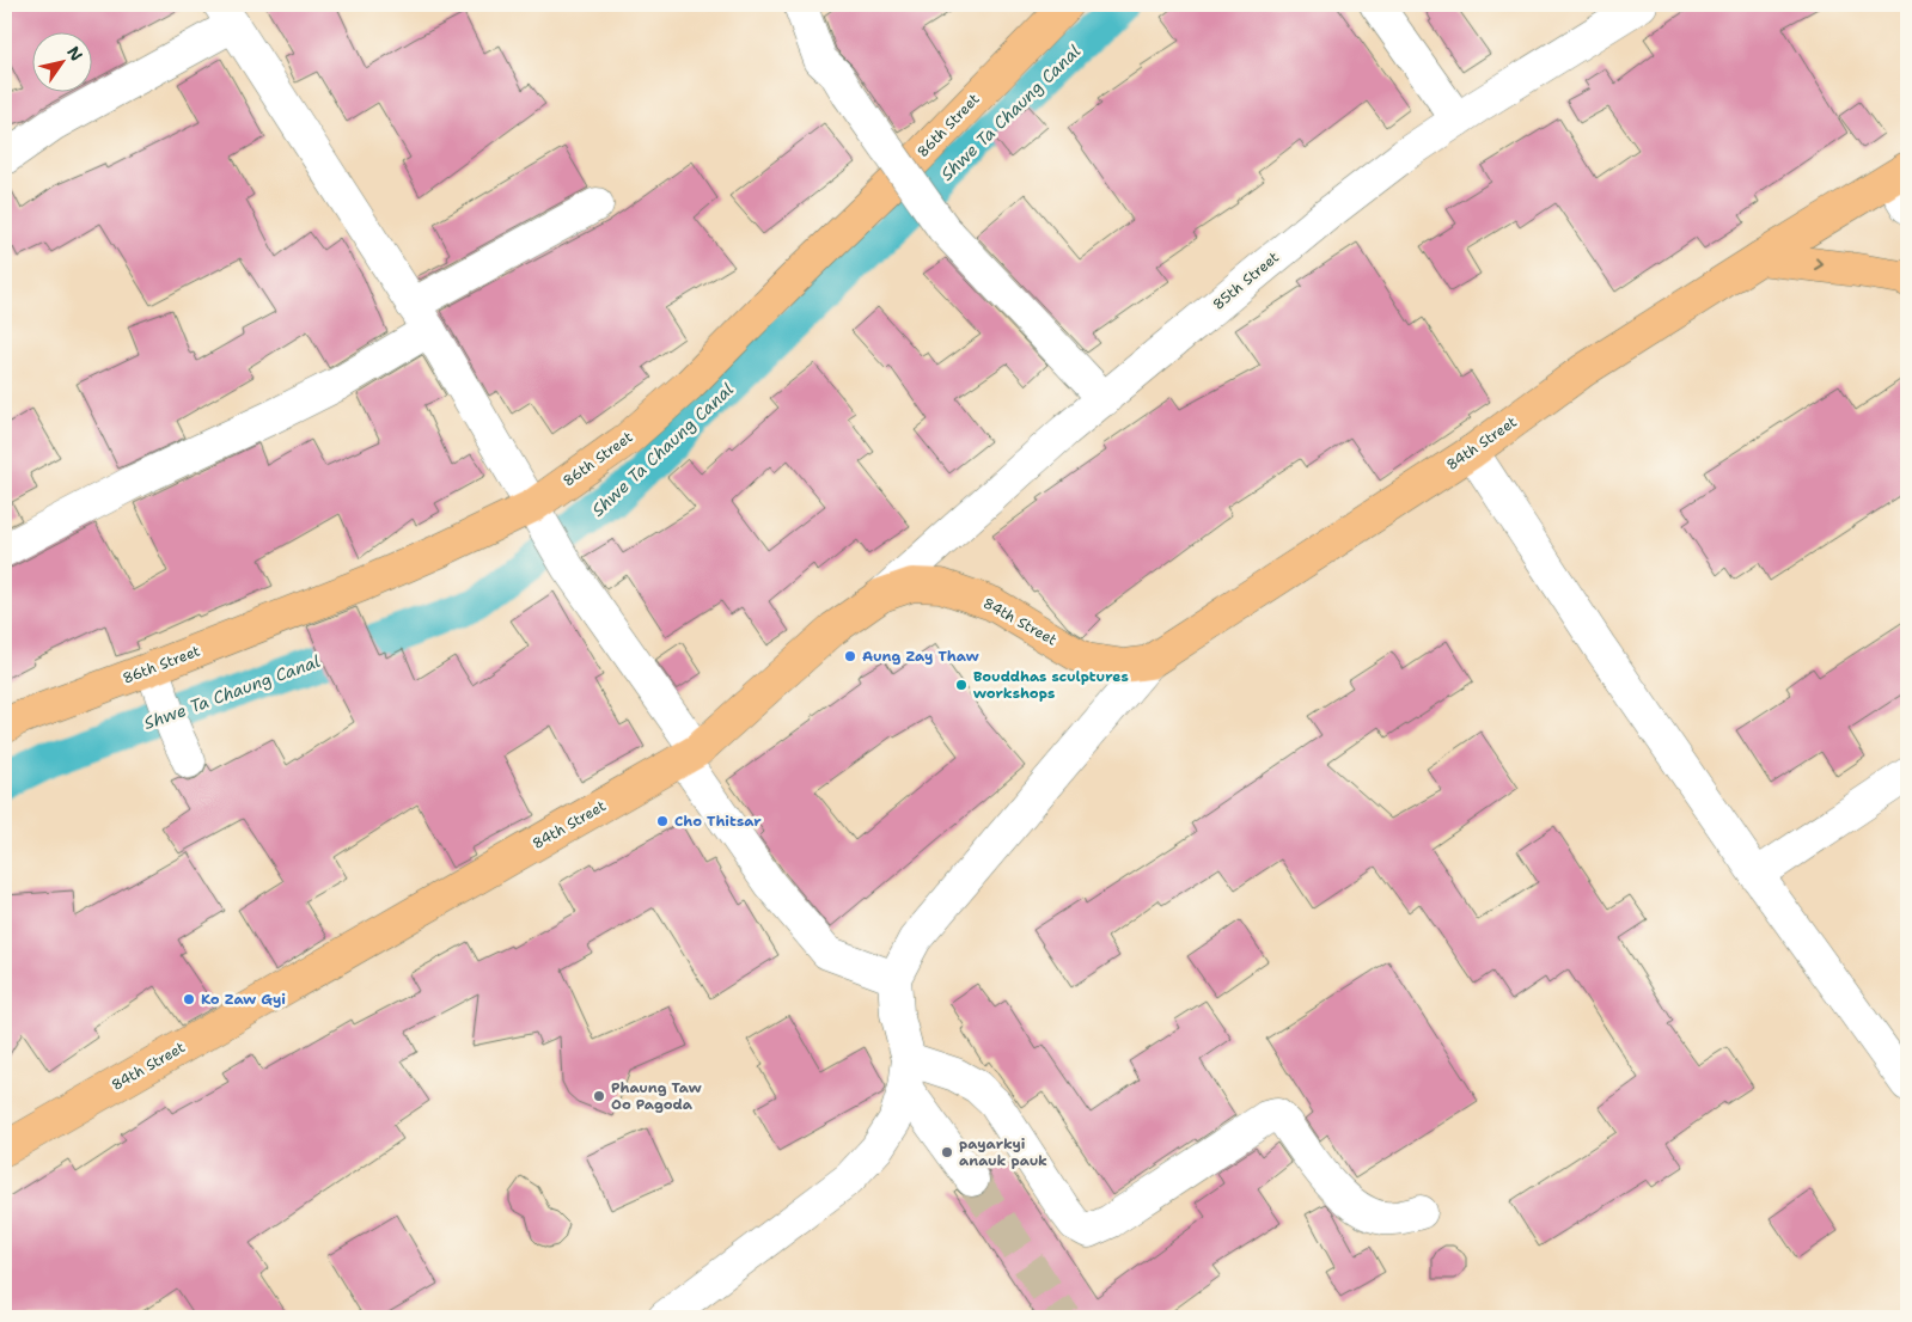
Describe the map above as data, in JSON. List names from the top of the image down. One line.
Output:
{"streets":{"main road":["86th Street","84th Street"],"street":["85th Street"]},"crossings":[["85th Street","84th Street"]],"water":["Shwe Ta Chaung Canal"],"places":["Aung Zay Thaw","Bouddhas sculptures workshops","Cho Thitsar","Ko Zaw Gyi","Phaung Taw Oo Pagoda","payarkyi anauk pauk"],"north":"top right"}
